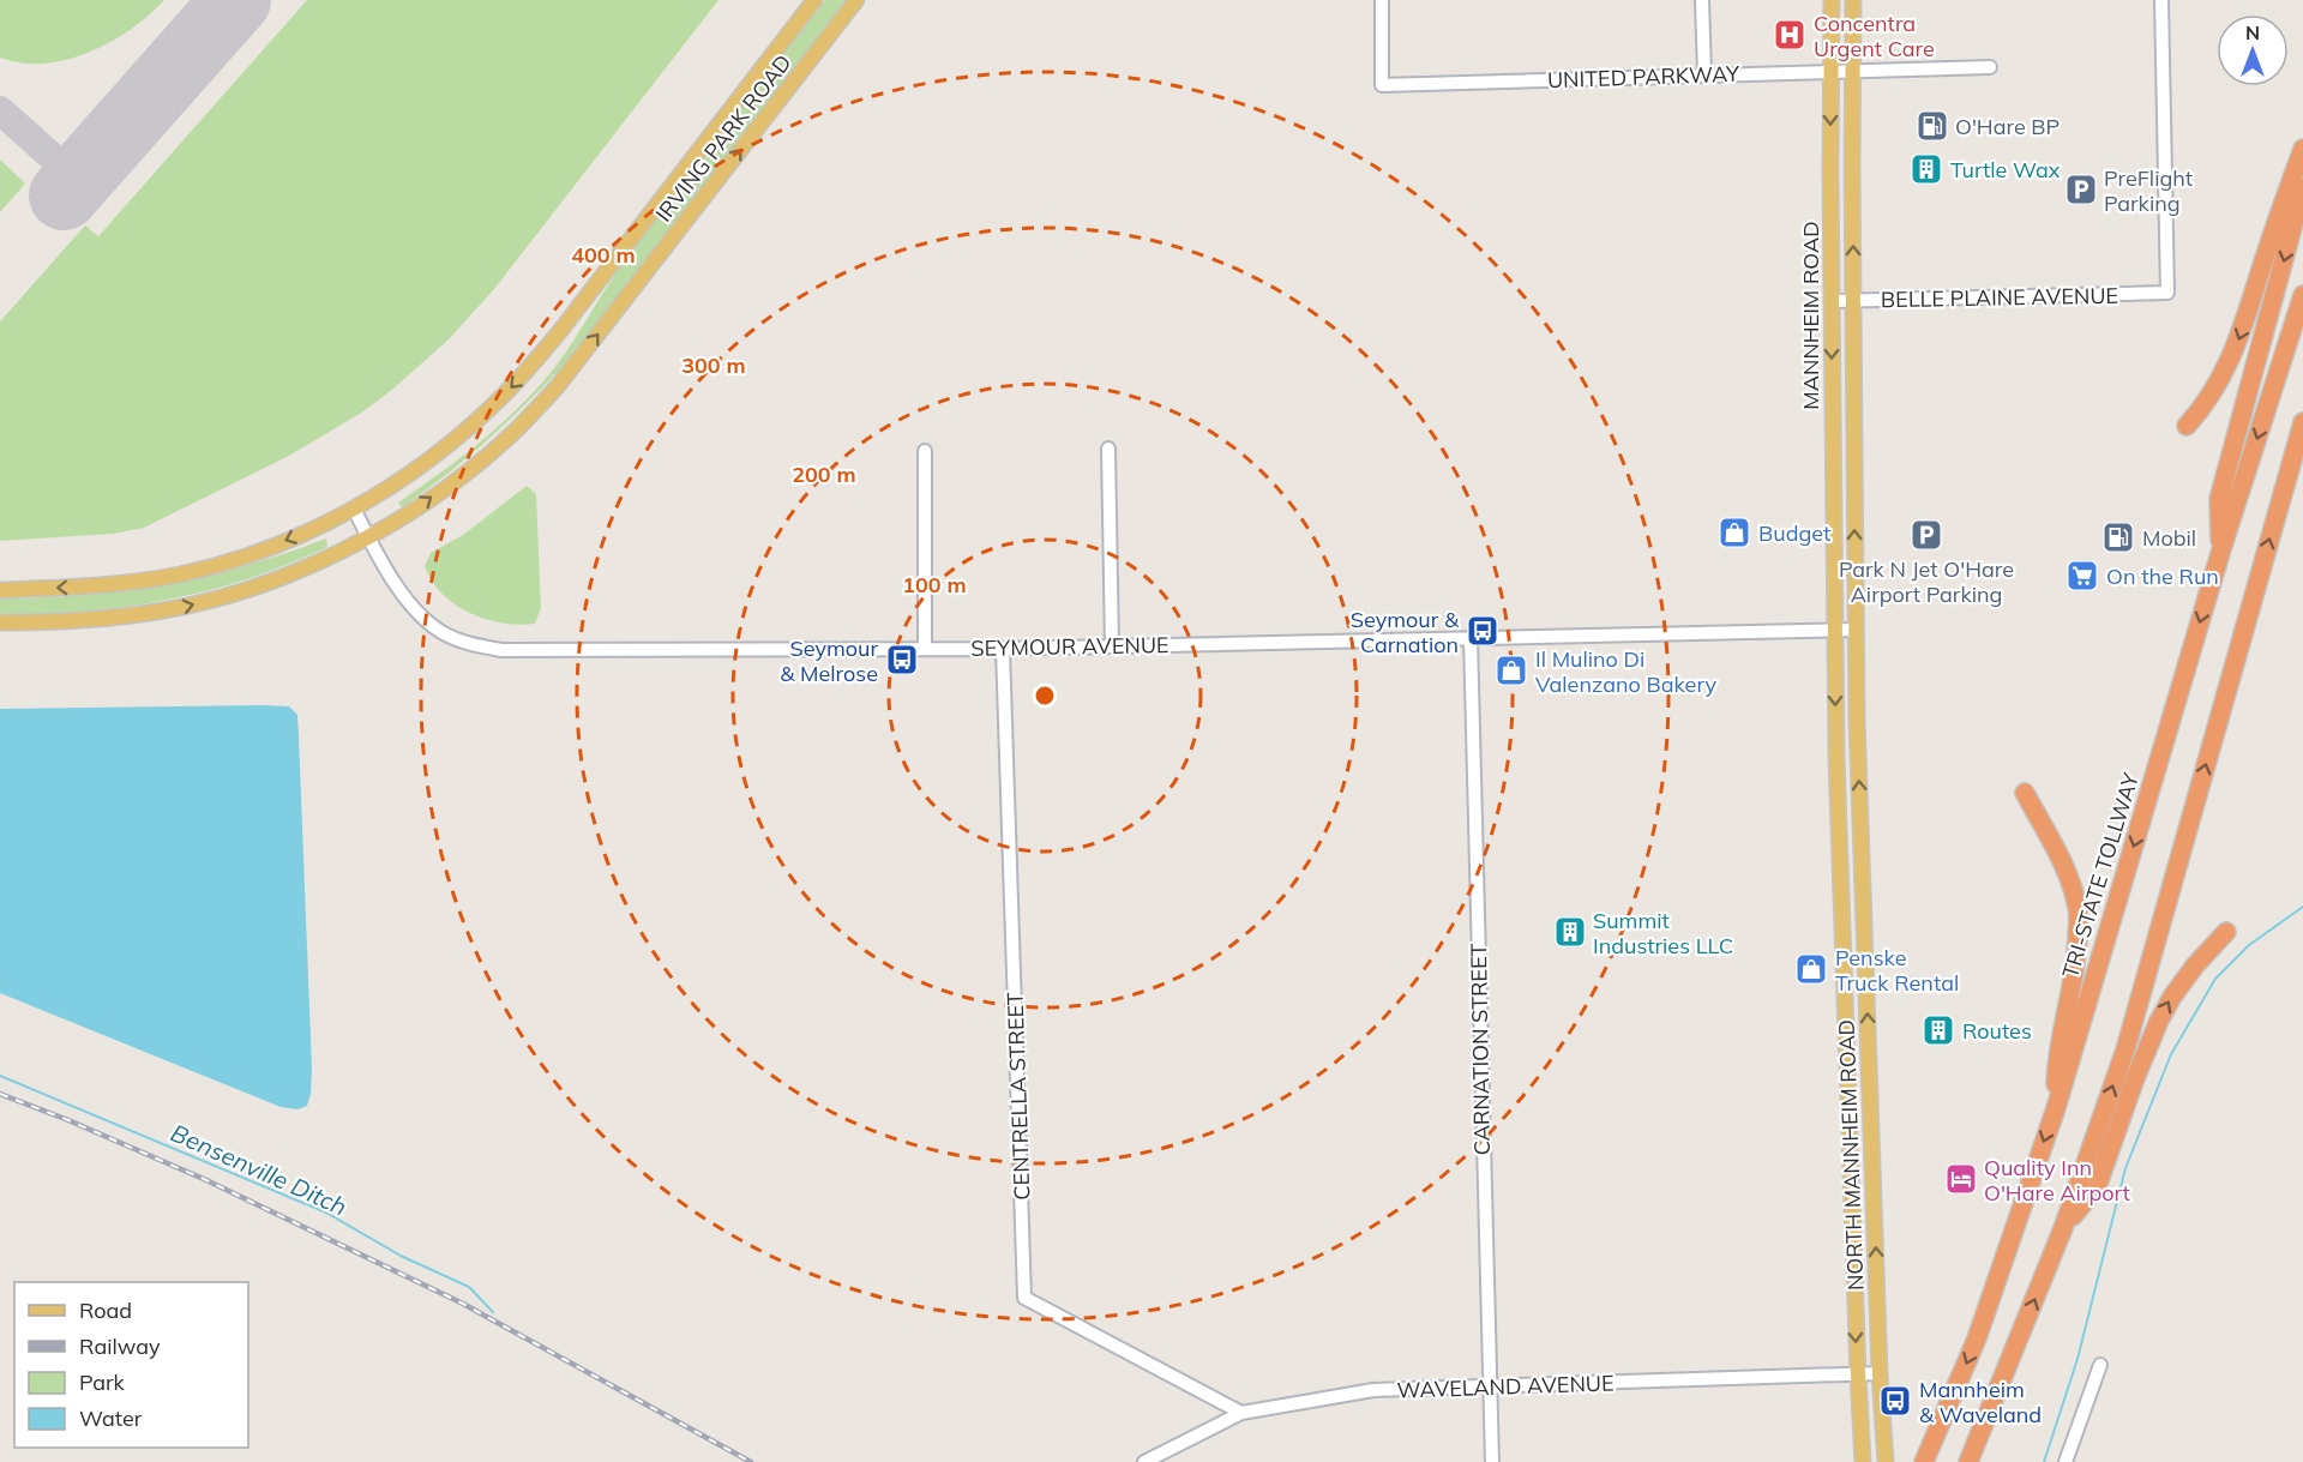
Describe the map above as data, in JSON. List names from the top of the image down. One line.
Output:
{"streets":{"highway":["TRI-STATE TOLLWAY"],"main road":["IRVING PARK ROAD","MANNHEIM ROAD","NORTH MANNHEIM ROAD"],"street":["UNITED PARKWAY","BELLE PLAINE AVENUE","SEYMOUR AVENUE","CARNATION STREET","CENTRELLA STREET","WAVELAND AVENUE"]},"crossings":[["UNITED PARKWAY","MANNHEIM ROAD"],["IRVING PARK ROAD","SEYMOUR AVENUE"],["BELLE PLAINE AVENUE","MANNHEIM ROAD"],["MANNHEIM ROAD","SEYMOUR AVENUE"],["MANNHEIM ROAD","NORTH MANNHEIM ROAD"],["SEYMOUR AVENUE","CARNATION STREET"],["SEYMOUR AVENUE","CENTRELLA STREET"],["SEYMOUR AVENUE","NORTH MANNHEIM ROAD"],["CARNATION STREET","WAVELAND AVENUE"],["CENTRELLA STREET","WAVELAND AVENUE"],["NORTH MANNHEIM ROAD","WAVELAND AVENUE"]],"water":["Bensenville Ditch"],"places":{"hospital":["Concentra Urgent Care"],"fuel station":["O'Hare BP","Mobil"],"building":["Turtle Wax","Summit Industries LLC","Routes"],"parking":["PreFlight Parking","Park N Jet O'Hare Airport Parking"],"shop":["Budget","Il Mulino Di Valenzano Bakery","Penske Truck Rental"],"supermarket":["On the Run"],"bus stop":["Seymour & Carnation","Seymour & Melrose","Mannheim & Waveland"],"hotel":["Quality Inn O'Hare Airport"]},"legend":["Road","Railway","Park","Water"],"north":"top","rings":["400 m","300 m","200 m","100 m"]}
